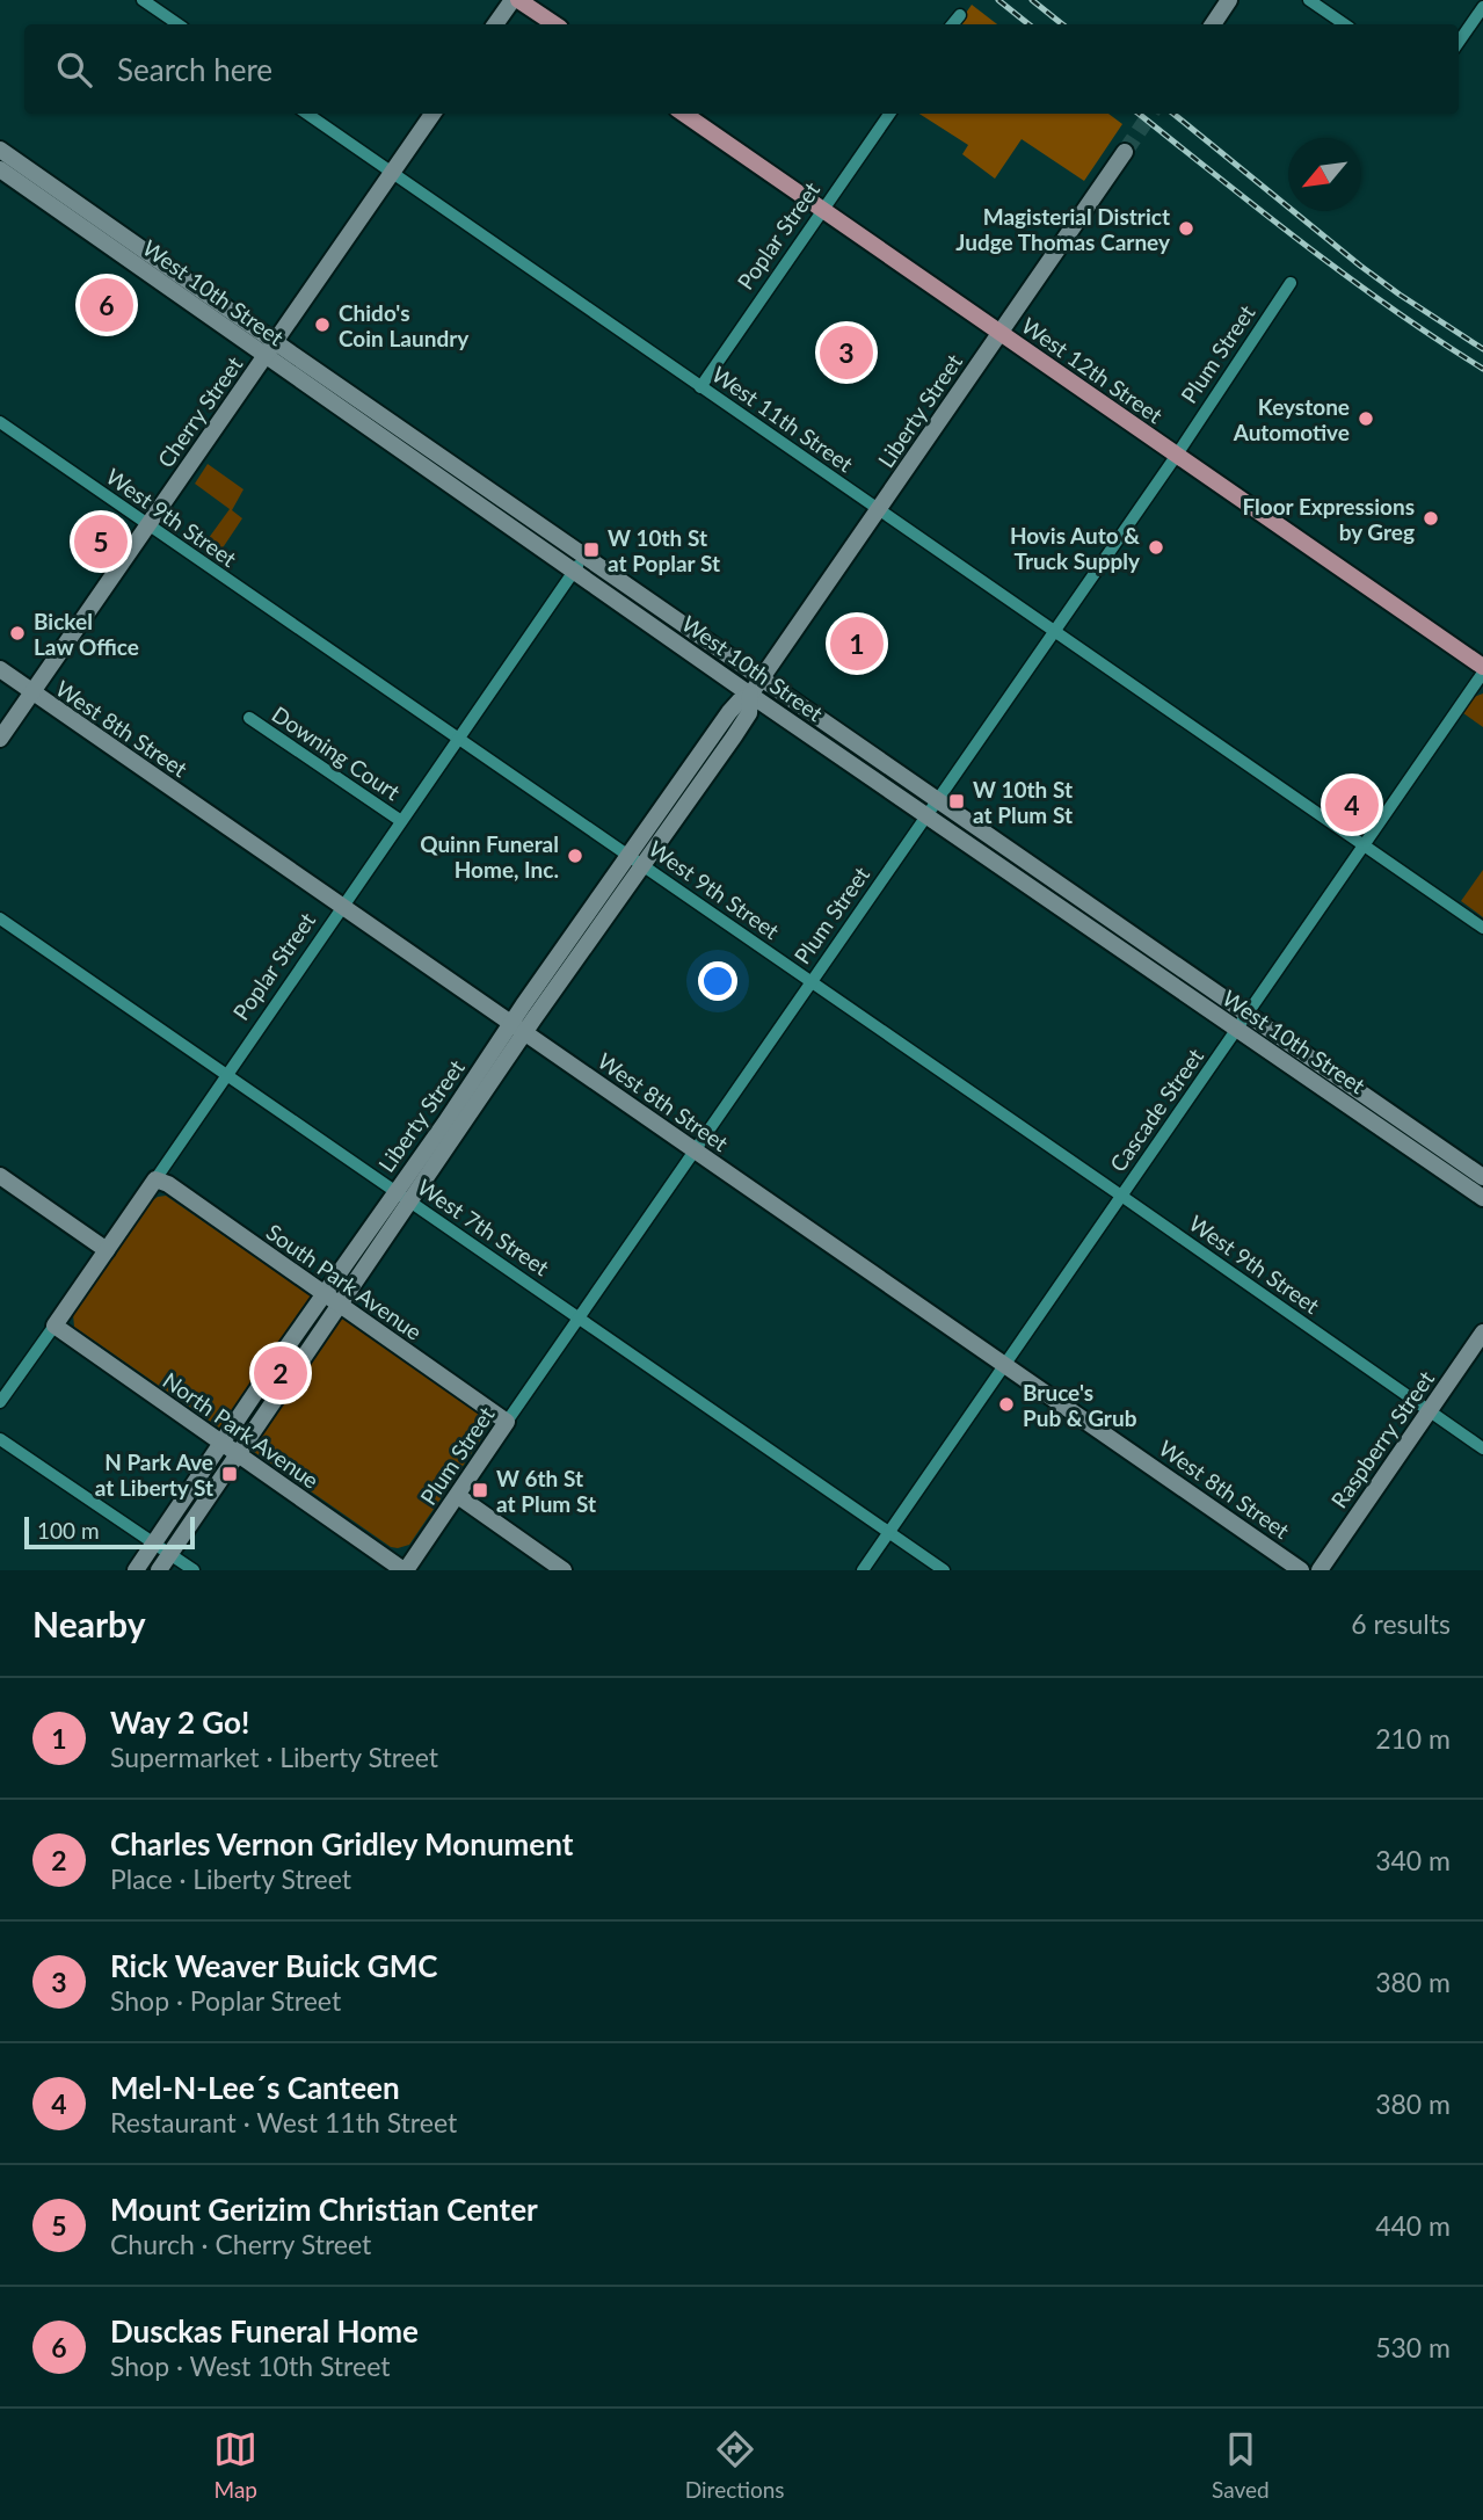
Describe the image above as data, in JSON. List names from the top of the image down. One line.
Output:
{"streets":{"main road":["West 12th Street"],"street":["Poplar Street","West 10th Street","Plum Street","Liberty Street","Cherry Street","West 11th Street","West 9th Street","West 8th Street","Downing Court","Cascade Street","West 7th Street","South Park Avenue","North Park Avenue","Raspberry Street"]},"crossings":[["Poplar Street","West 10th Street"],["Poplar Street","West 12th Street"],["Poplar Street","West 11th Street"],["Poplar Street","West 9th Street"],["Poplar Street","West 8th Street"],["Poplar Street","Downing Court"],["Poplar Street","West 7th Street"],["Poplar Street","South Park Avenue"],["Poplar Street","North Park Avenue"],["West 10th Street","Plum Street"],["West 10th Street","Liberty Street"],["West 10th Street","Cherry Street"],["West 10th Street","Cascade Street"],["Plum Street","West 12th Street"],["Plum Street","West 11th Street"],["Plum Street","West 9th Street"],["Plum Street","West 8th Street"],["Plum Street","West 7th Street"],["Plum Street","South Park Avenue"],["Plum Street","North Park Avenue"],["West 12th Street","Liberty Street"],["West 12th Street","Cascade Street"],["Liberty Street","West 11th Street"],["Liberty Street","West 9th Street"],["Liberty Street","West 8th Street"],["Liberty Street","West 7th Street"],["Liberty Street","South Park Avenue"],["Liberty Street","North Park Avenue"],["Cherry Street","West 11th Street"],["Cherry Street","West 9th Street"],["Cherry Street","West 8th Street"],["West 11th Street","Cascade Street"],["West 9th Street","Cascade Street"],["West 9th Street","Raspberry Street"],["West 8th Street","Cascade Street"],["Cascade Street","West 7th Street"]],"places":{"other":["Magisterial District Judge Thomas Carney","Chido's Coin Laundry","Keystone Automotive","Floor Expressions by Greg","Hovis Auto & Truck Supply","Bickel Law Office","Quinn Funeral Home, Inc.","Bruce's Pub & Grub"],"transit":["W 10th St at Poplar St","W 10th St at Plum St","N Park Ave at Liberty St","W 6th St at Plum St"]},"scale_bar":"100 m","north":"bottom left","page":{"search":"Search here","pins":["6","3","5","1","4","2"],"scale":"100 m","heading":["Nearby","6 results"],"list":[{"mark":"1","name":"Way 2 Go!","note":"Supermarket · Liberty Street","value":"210 m"},{"mark":"2","name":"Charles Vernon Gridley Monument","note":"Place · Liberty Street","value":"340 m"},{"mark":"3","name":"Rick Weaver Buick GMC","note":"Shop · Poplar Street","value":"380 m"},{"mark":"4","name":"Mel-N-Lee´s Canteen","note":"Restaurant · West 11th Street","value":"380 m"},{"mark":"5","name":"Mount Gerizim Christian Center","note":"Church · Cherry Street","value":"440 m"},{"mark":"6","name":"Dusckas Funeral Home","note":"Shop · West 10th Street","value":"530 m"}],"nav":["Map","Directions","Saved"]}}
